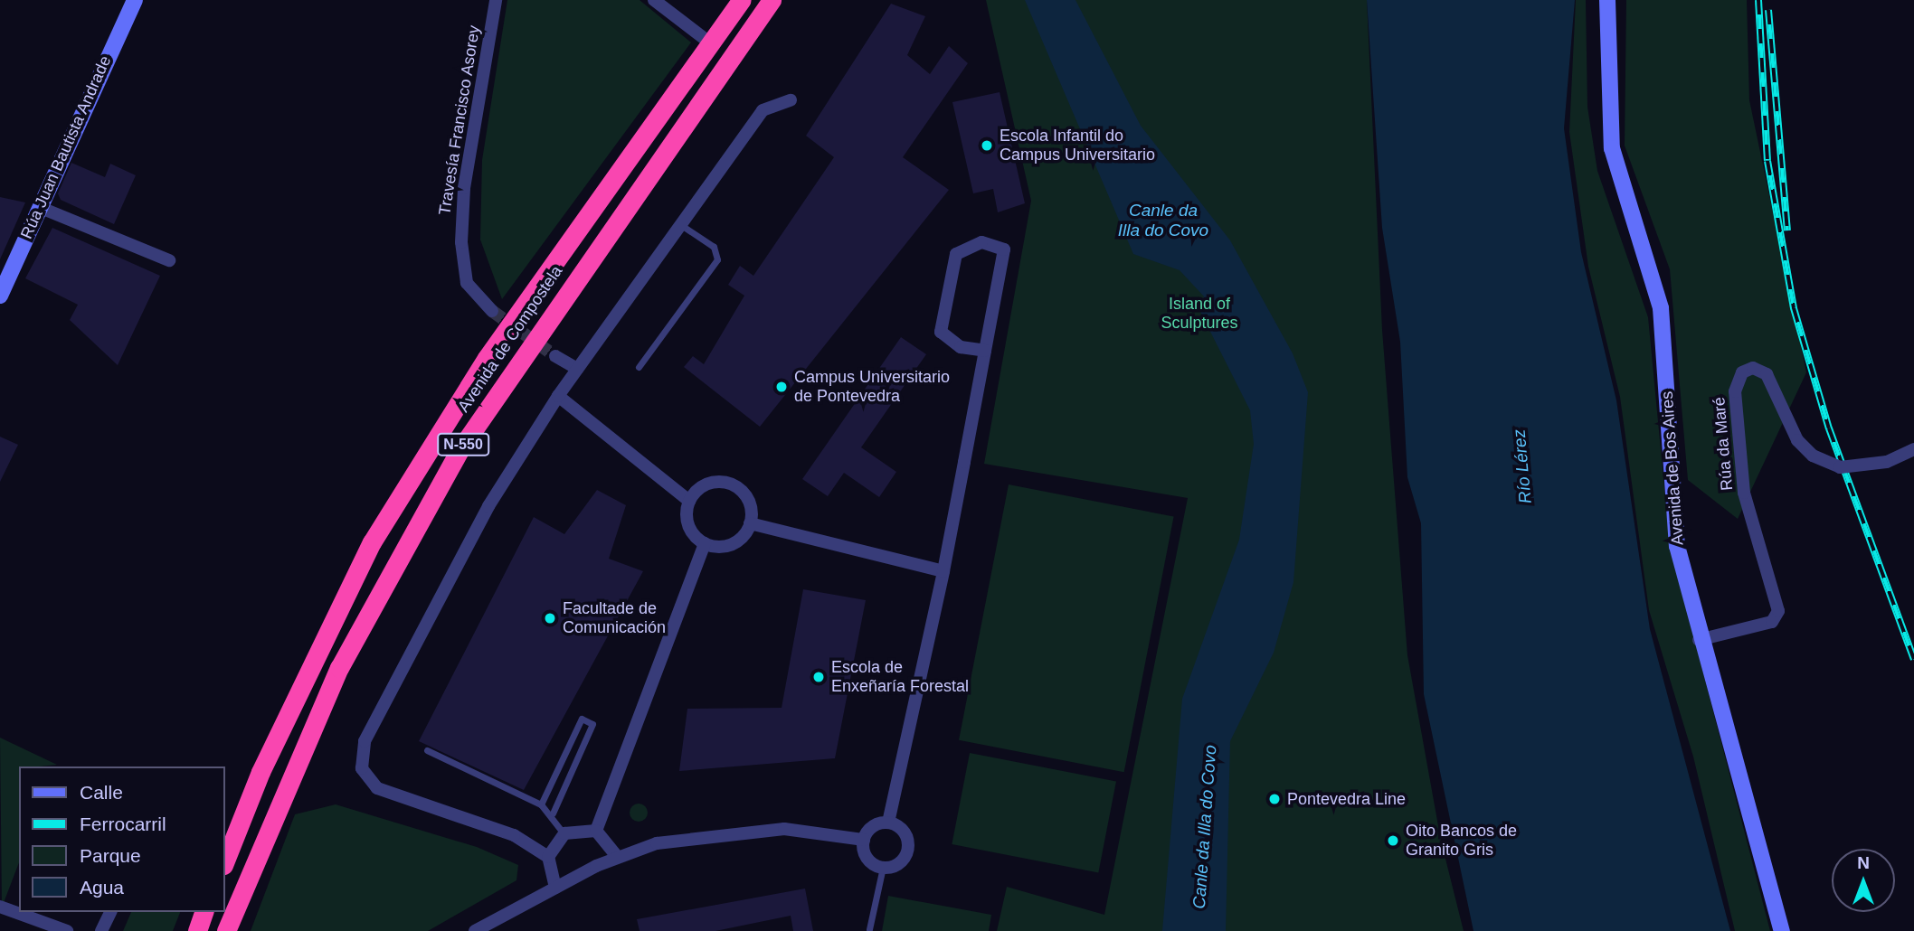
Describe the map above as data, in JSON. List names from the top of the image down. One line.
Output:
{"streets":{"highway":["Avenida de Compostela","N-550"],"street":["Travesía Francisco Asorey","Rúa Juan Bautista Andrade","Rúa da Maré","Avenida de Bos Aires"]},"crossings":[["Rúa da Maré","Avenida de Bos Aires"]],"water":["Canle da Illa do Covo","Río Lérez"],"parks":["Island of Sculptures"],"places":["Escola Infantil do Campus Universitario","Campus Universitario de Pontevedra","Facultade de Comunicación","Escola de Enxeñaría Forestal","Pontevedra Line","Oito Bancos de Granito Gris"],"legend":["Calle","Ferrocarril","Parque","Agua"],"north":"top"}
